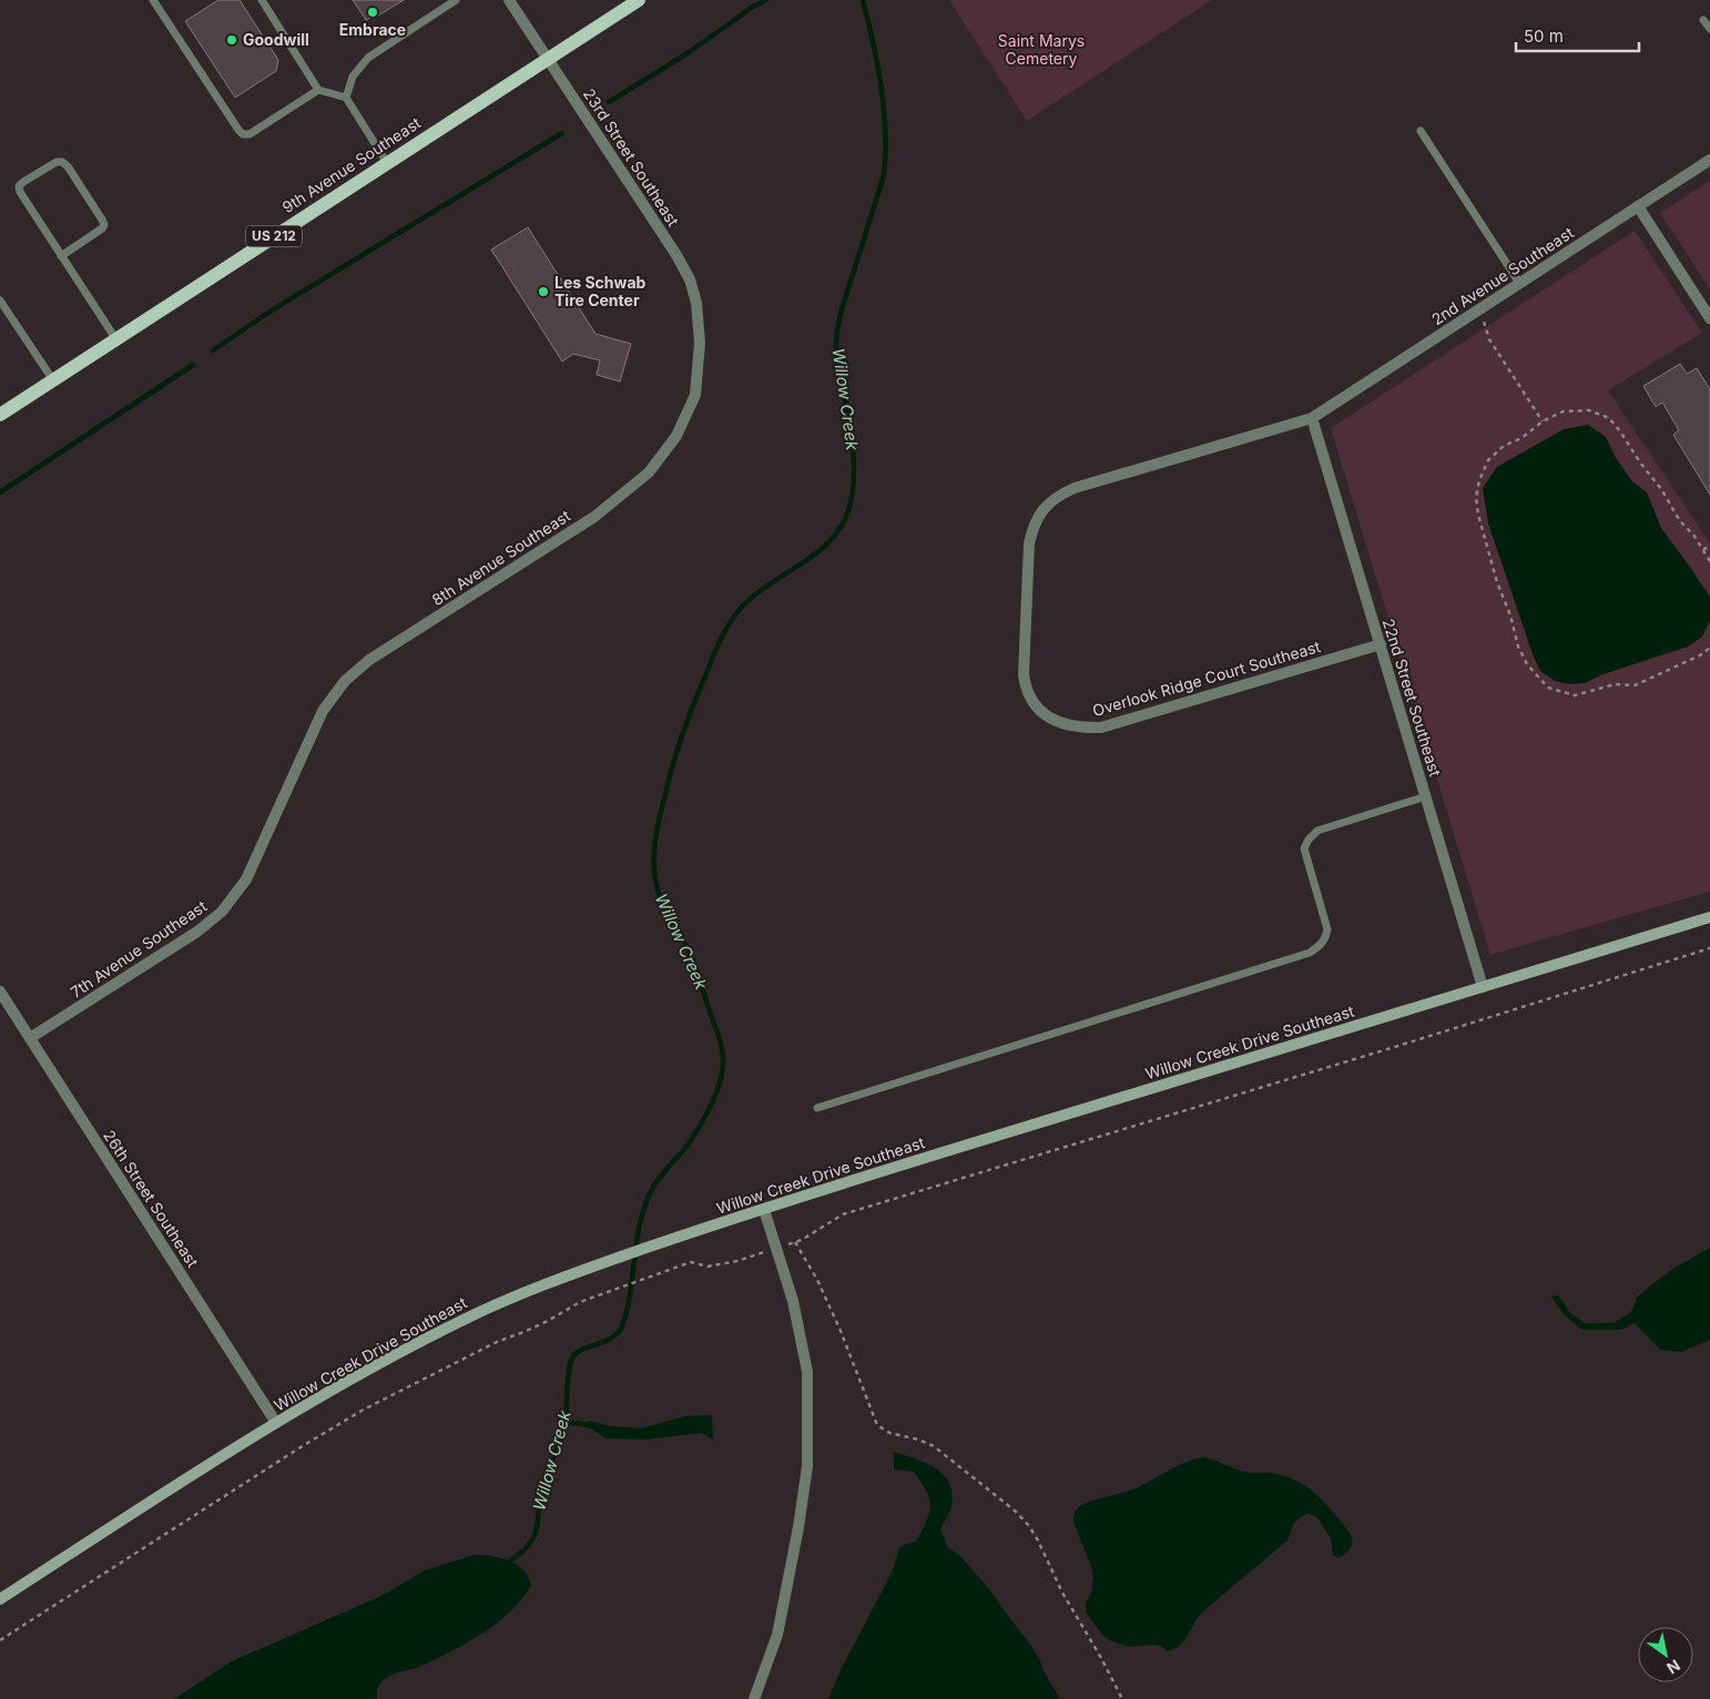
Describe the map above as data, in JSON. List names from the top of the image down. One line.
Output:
{"streets":{"main road":["9th Avenue Southeast","US 212","Willow Creek Drive Southeast"],"street":["23rd Street Southeast","2nd Avenue Southeast","8th Avenue Southeast","Overlook Ridge Court Southeast","22nd Street Southeast","7th Avenue Southeast","26th Street Southeast"]},"crossings":[["23rd Street Southeast","9th Avenue Southeast"],["23rd Street Southeast","8th Avenue Southeast"],["2nd Avenue Southeast","Overlook Ridge Court Southeast"],["2nd Avenue Southeast","22nd Street Southeast"],["8th Avenue Southeast","7th Avenue Southeast"],["Overlook Ridge Court Southeast","22nd Street Southeast"],["22nd Street Southeast","Willow Creek Drive Southeast"],["7th Avenue Southeast","26th Street Southeast"],["Willow Creek Drive Southeast","26th Street Southeast"]],"water":["Willow Creek"],"parks":["Saint Marys Cemetery"],"places":["Embrace","Goodwill","Les Schwab Tire Center"],"scale_bar":"50 m","north":"bottom right"}
